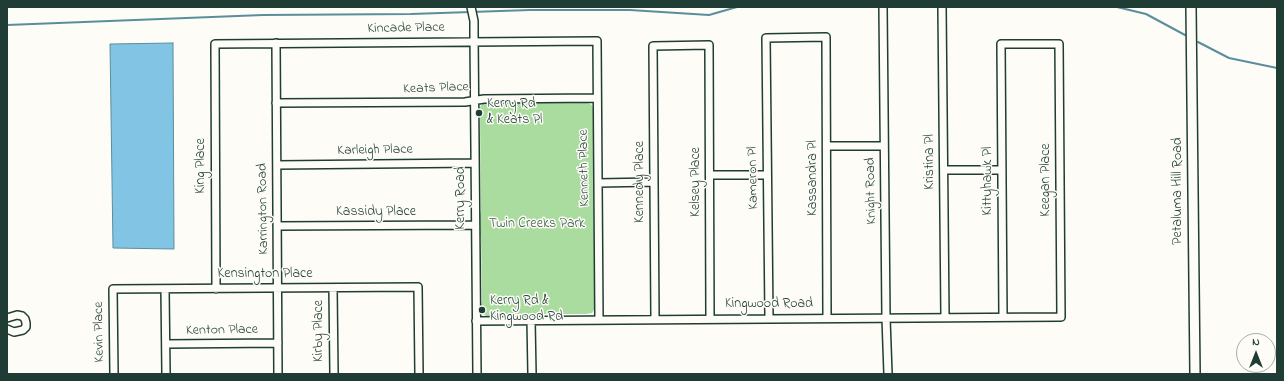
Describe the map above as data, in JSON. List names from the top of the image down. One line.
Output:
{"streets":{"main road":["Petaluma Hill Road"],"street":["Kincade Place","Keats Place","Karleigh Place","Kristina Pl","King Place","Kenneth Place","Kameron Pl","Kassandra Pl","Keegan Place","Kittyhawk Pl","Kennedy Place","Kelsey Place","Knight Road","Kerry Road","Karrington Road","Kassidy Place","Kensington Place","Kingwood Road","Kenton Place","Kirby Place","Kevin Place"]},"crossings":[["Kincade Place","King Place"],["Kincade Place","Kenneth Place"],["Kincade Place","Kerry Road"],["Kincade Place","Karrington Road"],["Keats Place","Kenneth Place"],["Keats Place","Kerry Road"],["Keats Place","Karrington Road"],["Karleigh Place","Kerry Road"],["Karleigh Place","Karrington Road"],["Kristina Pl","Kingwood Road"],["King Place","Kensington Place"],["Kenneth Place","Kingwood Road"],["Kameron Pl","Kassandra Pl"],["Kameron Pl","Kingwood Road"],["Kassandra Pl","Kingwood Road"],["Keegan Place","Kittyhawk Pl"],["Keegan Place","Kingwood Road"],["Kittyhawk Pl","Kingwood Road"],["Kennedy Place","Kelsey Place"],["Kennedy Place","Kingwood Road"],["Kelsey Place","Kingwood Road"],["Knight Road","Kingwood Road"],["Kerry Road","Kassidy Place"],["Kerry Road","Kingwood Road"],["Karrington Road","Kassidy Place"],["Karrington Road","Kensington Place"],["Karrington Road","Kenton Place"],["Kensington Place","Kirby Place"],["Kensington Place","Kevin Place"]],"parks":["Twin Creeks Park"],"places":["Kerry Rd & Keats Pl","Kerry Rd & Kingwood Rd"],"north":"top"}
